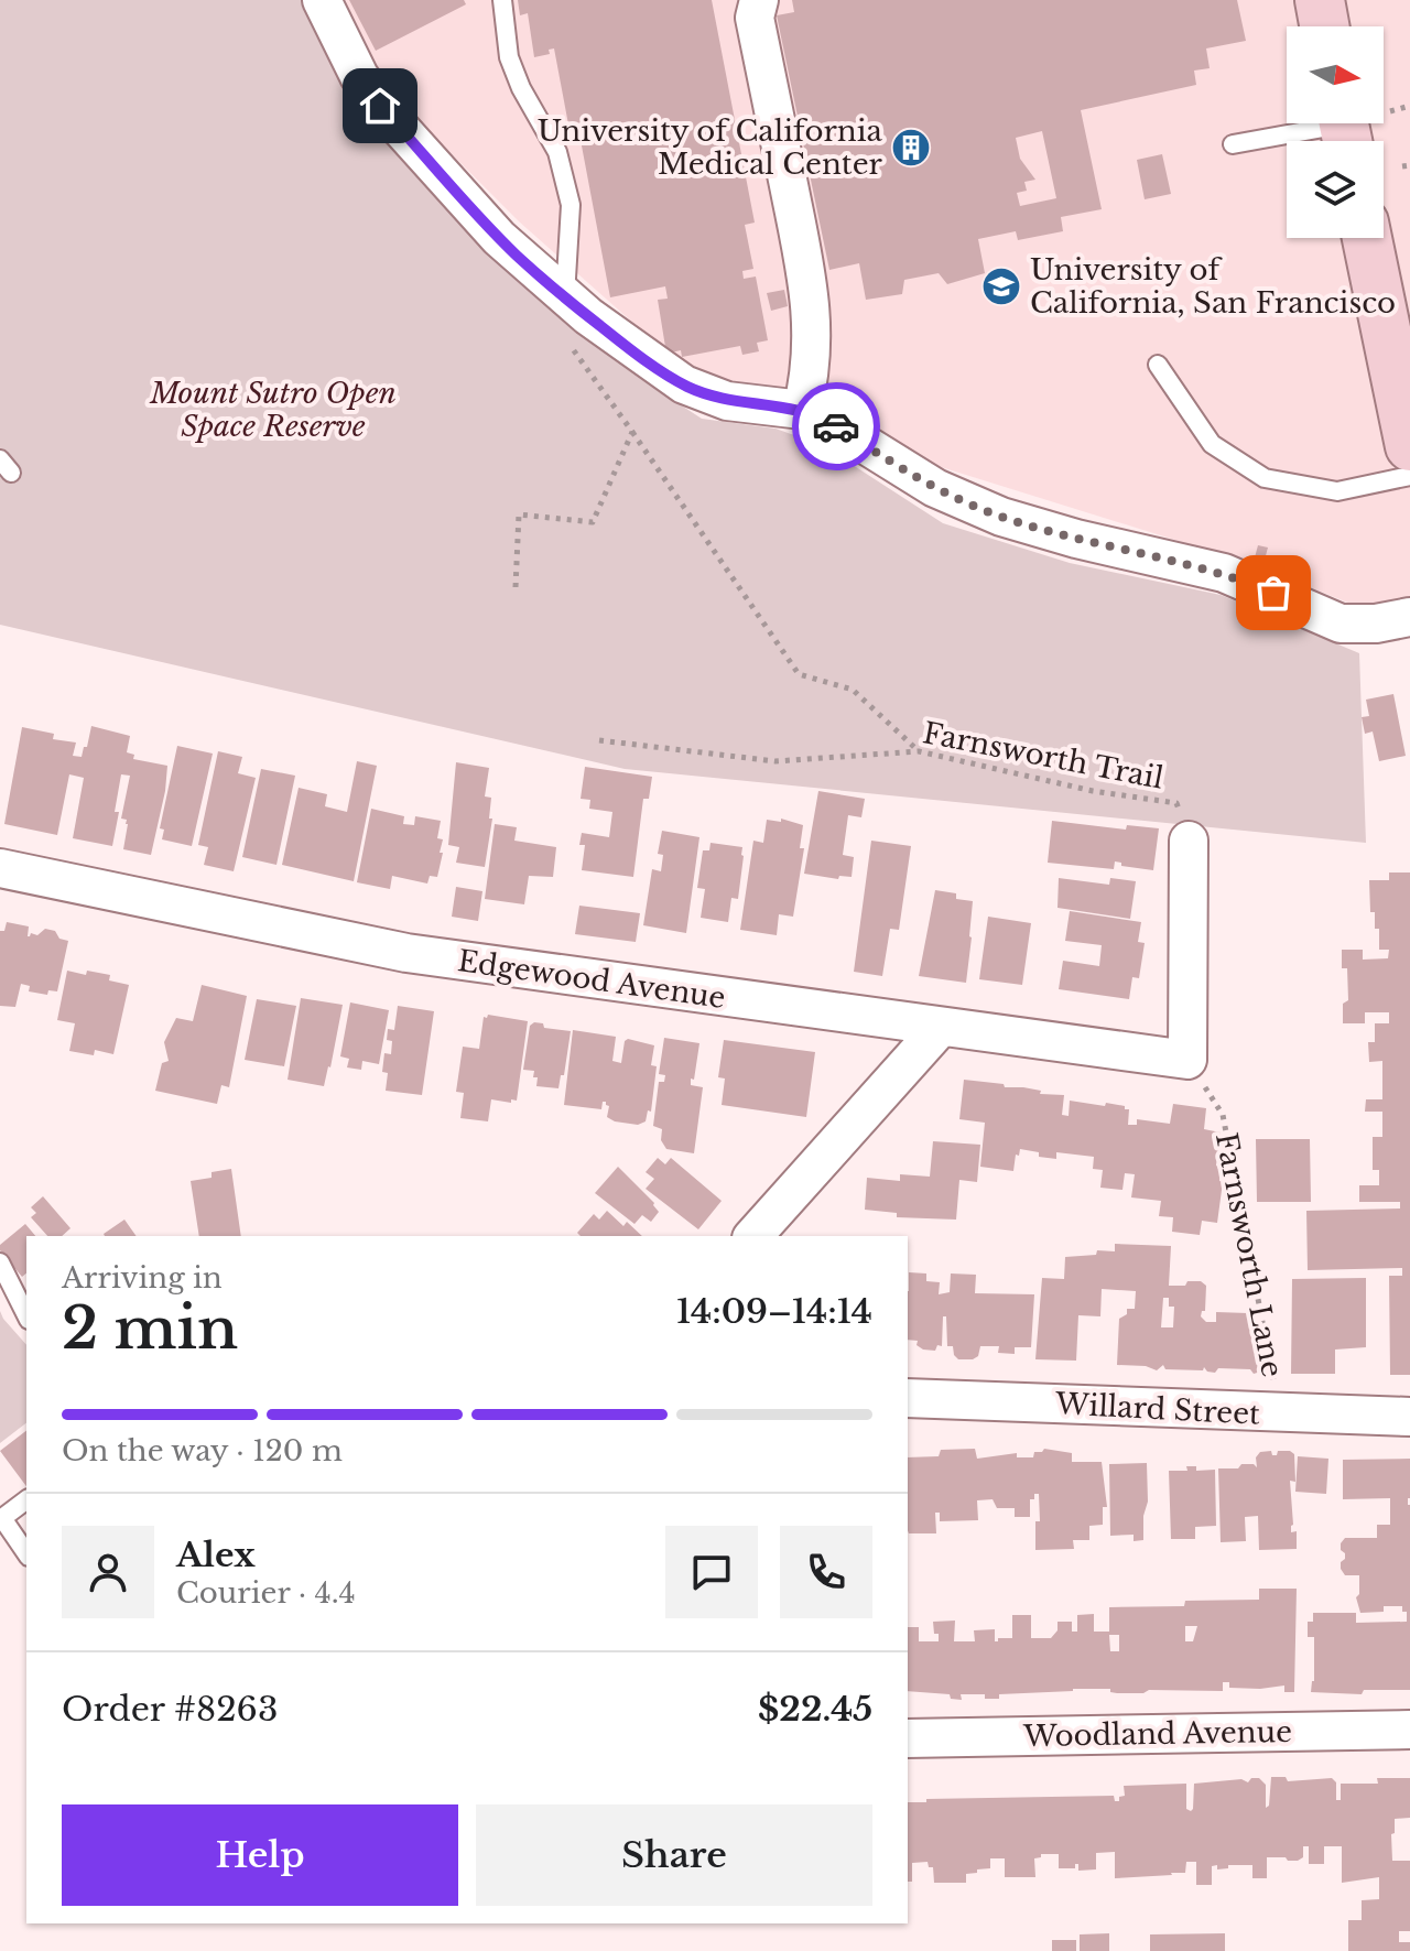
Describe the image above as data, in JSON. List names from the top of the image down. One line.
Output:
{"streets":{"street":["Edgewood Avenue","Willard Street","Woodland Avenue"],"path":["Farnsworth Trail","Farnsworth Lane"]},"crossings":[["Edgewood Avenue","Farnsworth Lane"],["Farnsworth Lane","Willard Street"]],"parks":["Mount Sutro Open Space Reserve"],"places":{"building":["University of California Medical Center"],"school or university":["University of California, San Francisco"]},"north":"right","page":{"heading":["2 min","Arriving in","14:09–14:14"],"panel":["Alex","Courier · 4.4","Order #8263","$22.45"],"bar":"On the way · 120 m","buttons":["Help","Share"]}}
